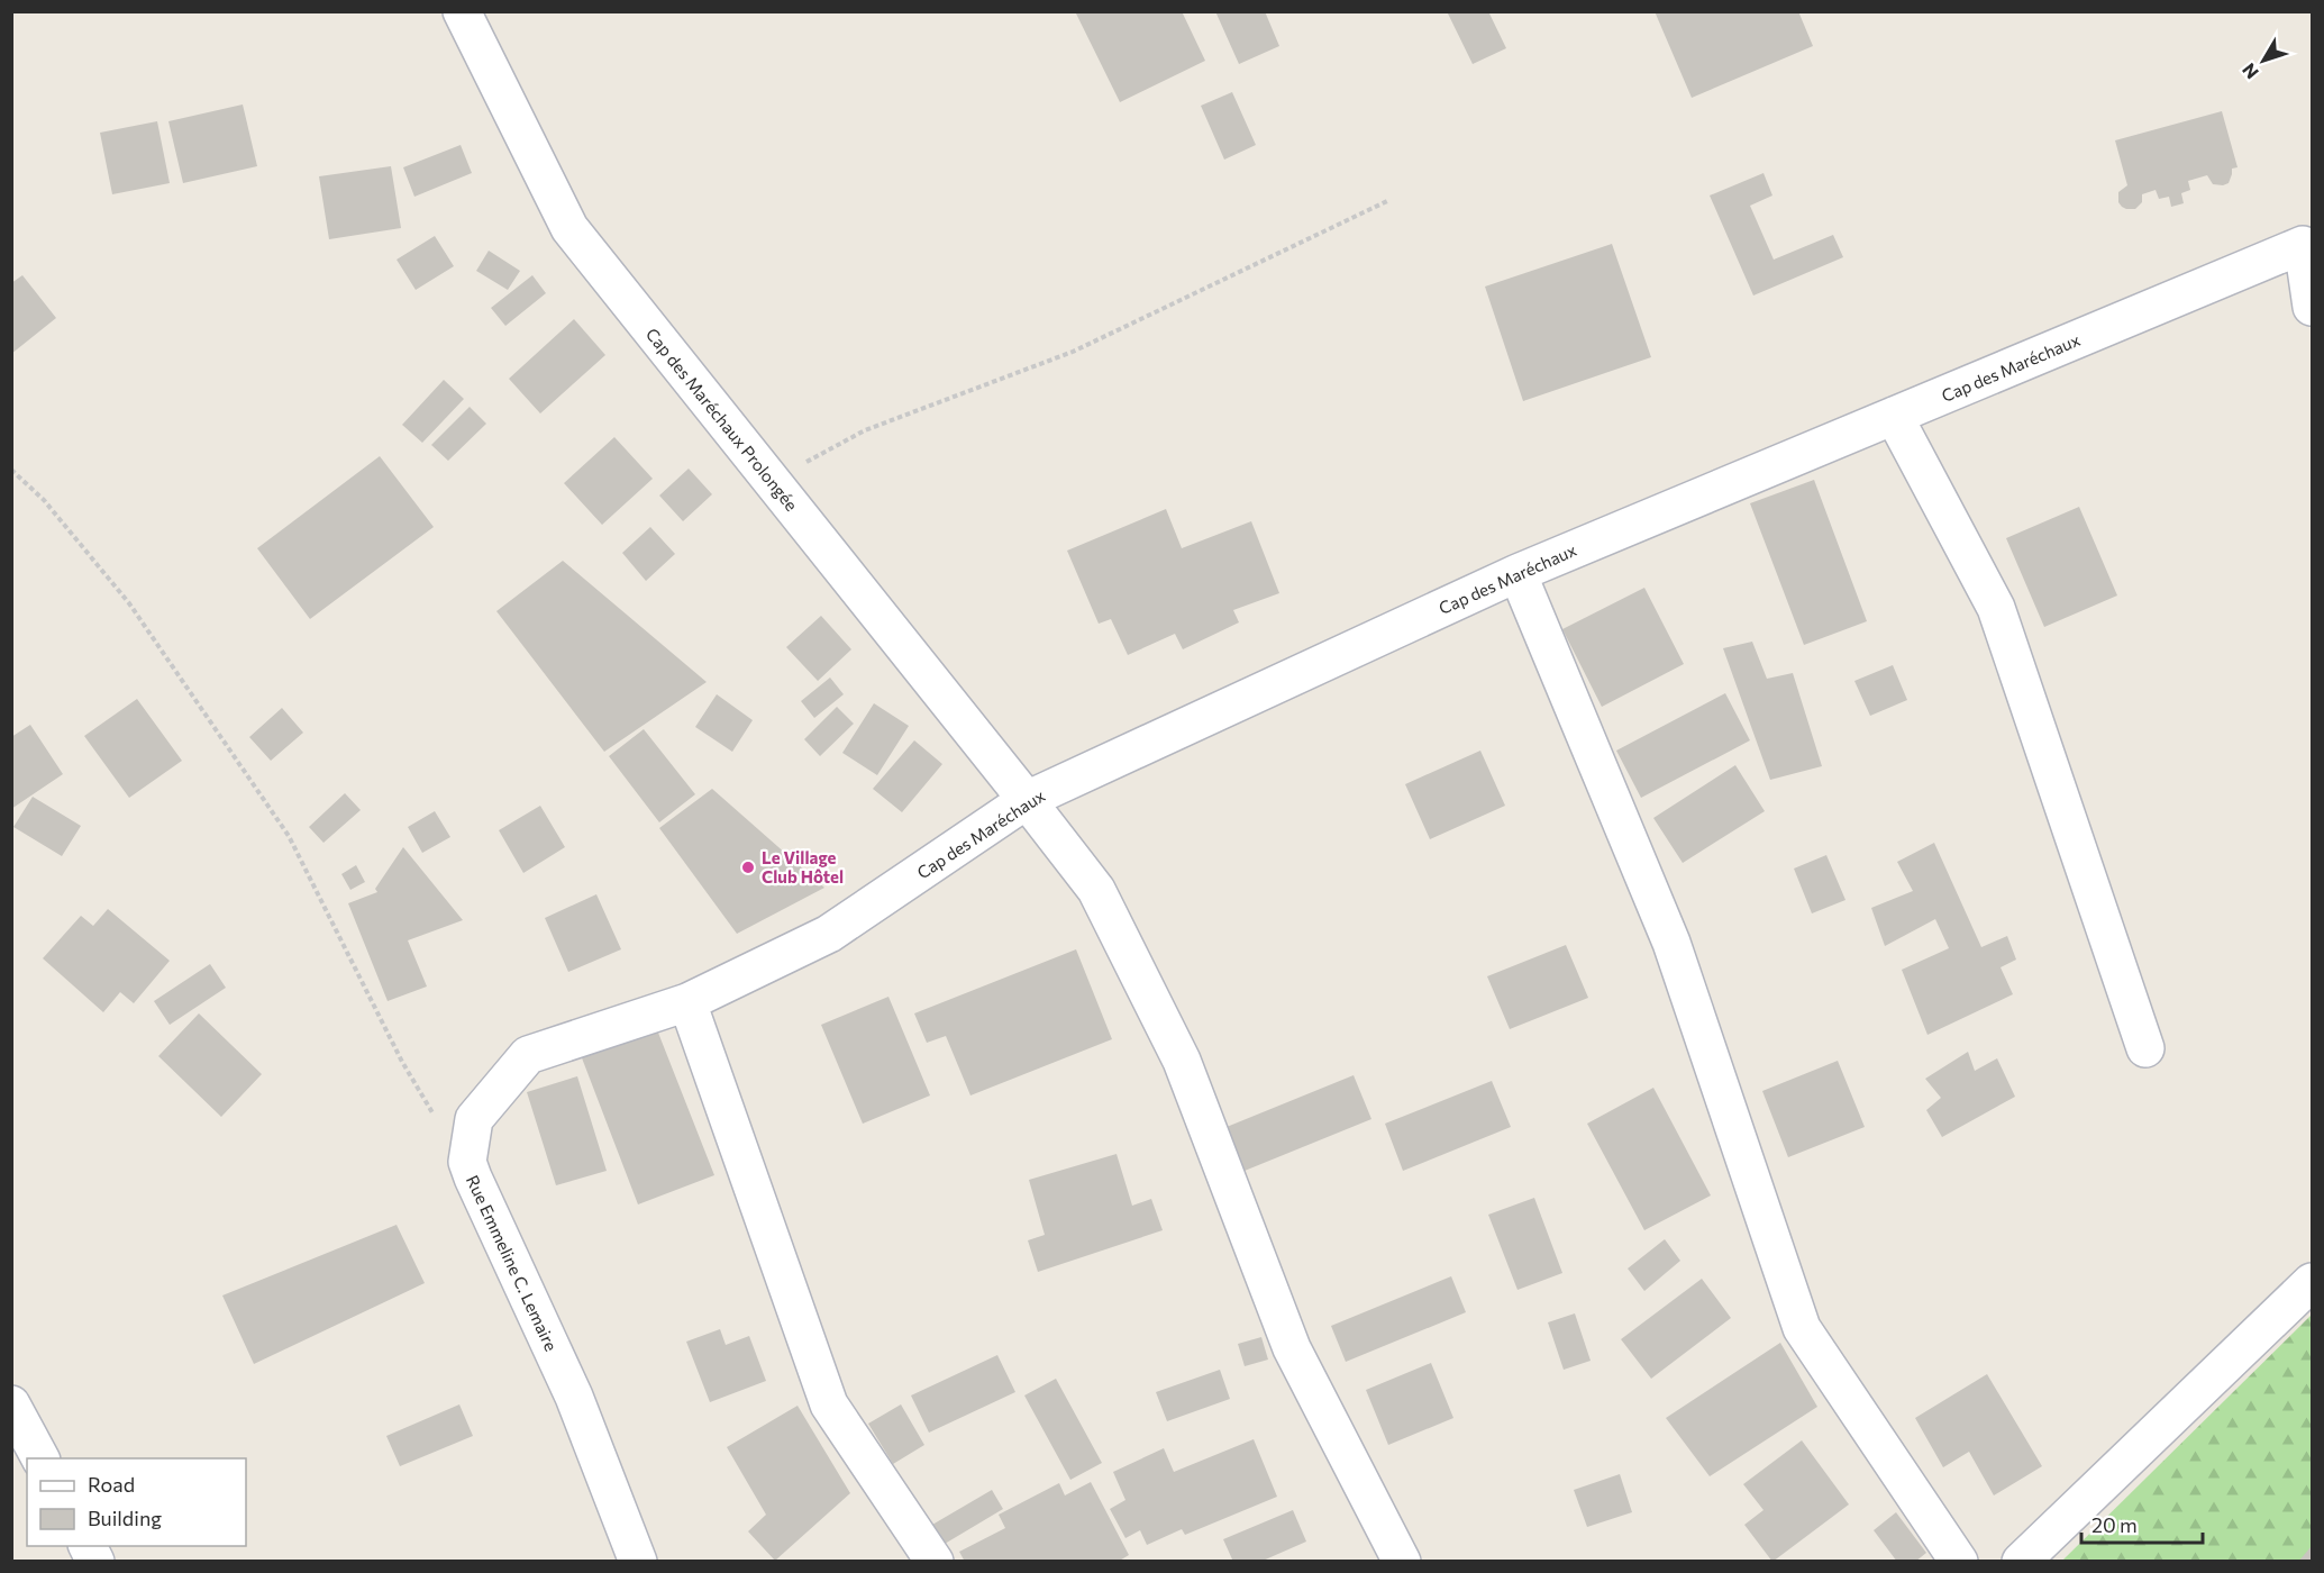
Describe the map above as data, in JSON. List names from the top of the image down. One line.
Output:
{"streets":{"street":["Cap des Maréchaux","Cap des Maréchaux Prolongée","Rue Emmeline C. Lemaire"]},"crossings":[["Cap des Maréchaux","Cap des Maréchaux Prolongée"],["Cap des Maréchaux","Rue Emmeline C. Lemaire"]],"places":["Le Village Club Hôtel"],"legend":["Road","Building"],"scale_bar":"20 m","north":"bottom left"}
